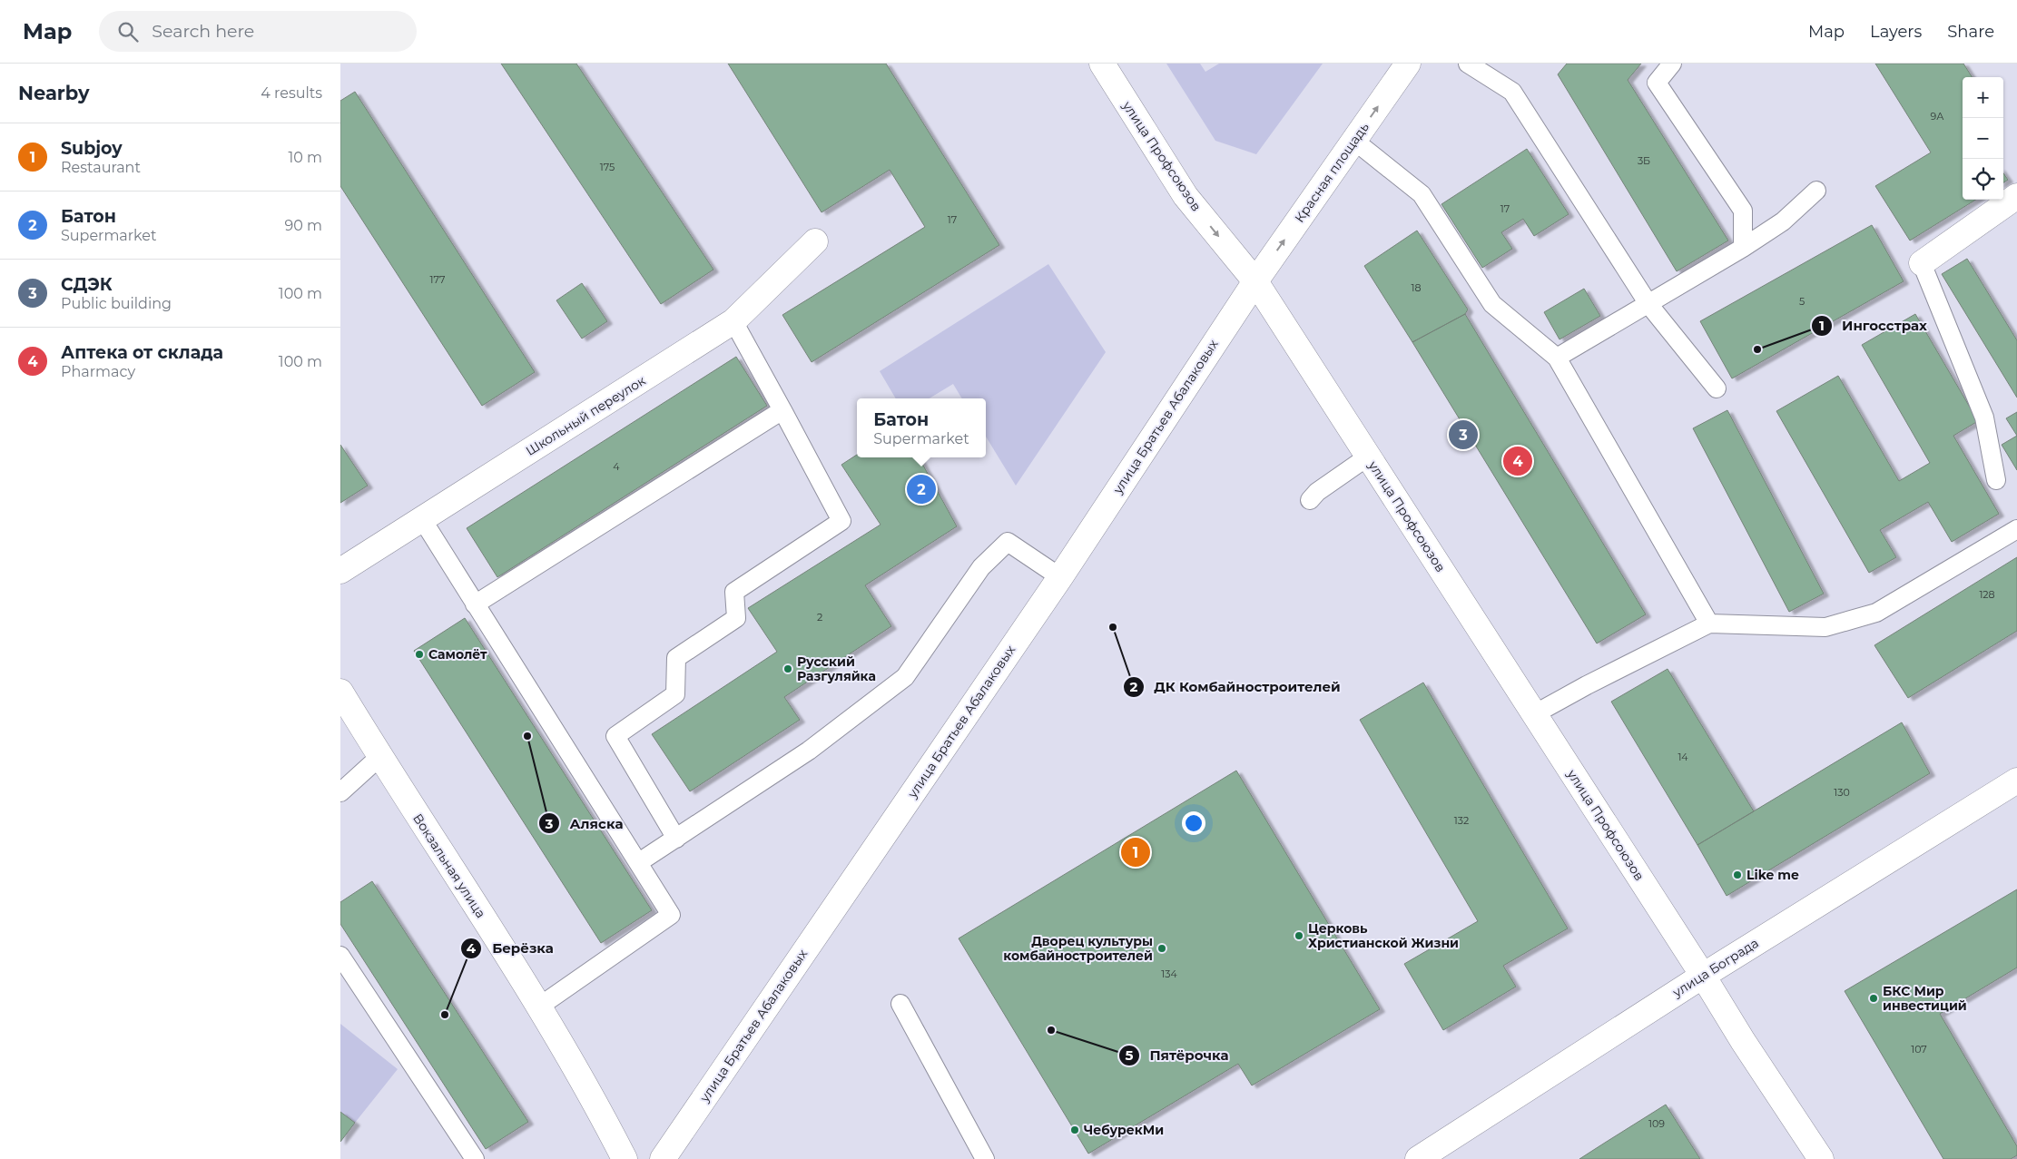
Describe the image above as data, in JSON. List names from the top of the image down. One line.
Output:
{"streets":{"street":["улица Профсоюзов","Красная площадь","Школьный переулок","улица Братьев Абалаковых","Вокзальная улица","улица Бограда"]},"crossings":[["улица Профсоюзов","Красная площадь"],["улица Профсоюзов","улица Братьев Абалаковых"],["улица Профсоюзов","улица Бограда"],["Красная площадь","улица Братьев Абалаковых"]],"one_way":["Красная площадь"],"places":["Ингосстрах","ДК Комбайностроителей","Самолёт","Русский Разгуляйка","Аляска","Like me","Церковь Христианской Жизни","Дворец культуры комбайностроителей","БКС Мир инвестиций","Берёзка","Пятёрочка","ЧебурекМи"],"house_numbers":["9А","3Б","175","17","17","177","18","5","4","128","2","14","130","132","134","107","109"],"page":{"header":"Map","search":"Search here","nav":["Map","Layers","Share"],"heading":["Nearby","4 results"],"map_buttons":["+","−"],"list":[{"mark":"1","name":"Subjoy","note":"Restaurant","value":"10 m"},{"mark":"2","name":"Батон","note":"Supermarket","value":"90 m"},{"mark":"3","name":"СДЭК","note":"Public building","value":"100 m"},{"mark":"4","name":"Аптека от склада","note":"Pharmacy","value":"100 m"}],"popup":["Батон","Supermarket"],"pins":["3","4","2","1"]}}
